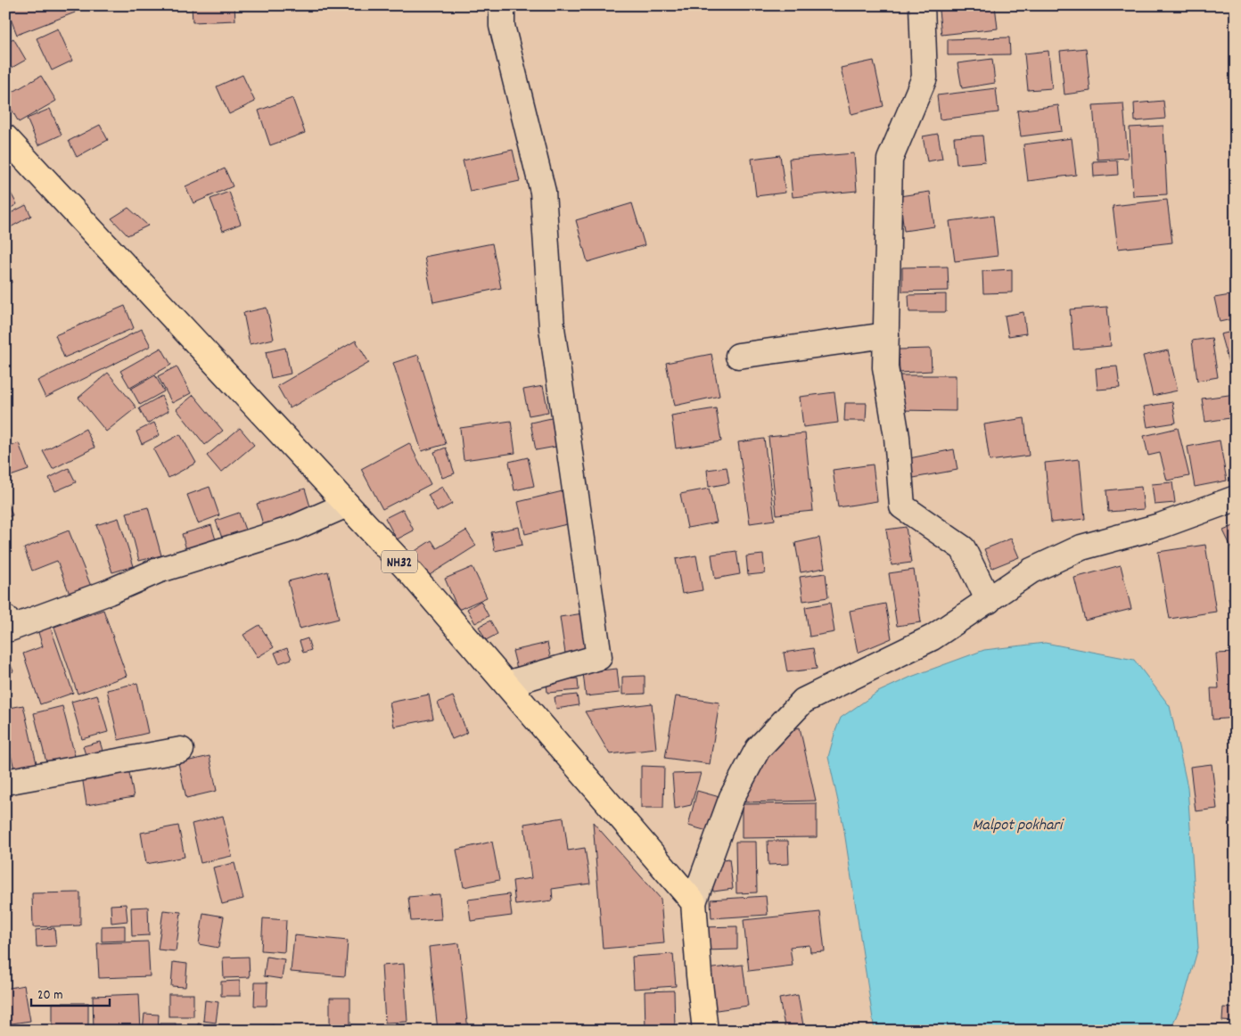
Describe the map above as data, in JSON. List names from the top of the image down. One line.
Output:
{"streets":{"main road":["NH32"]},"water":["Malpot pokhari"],"scale_bar":"20 m"}
